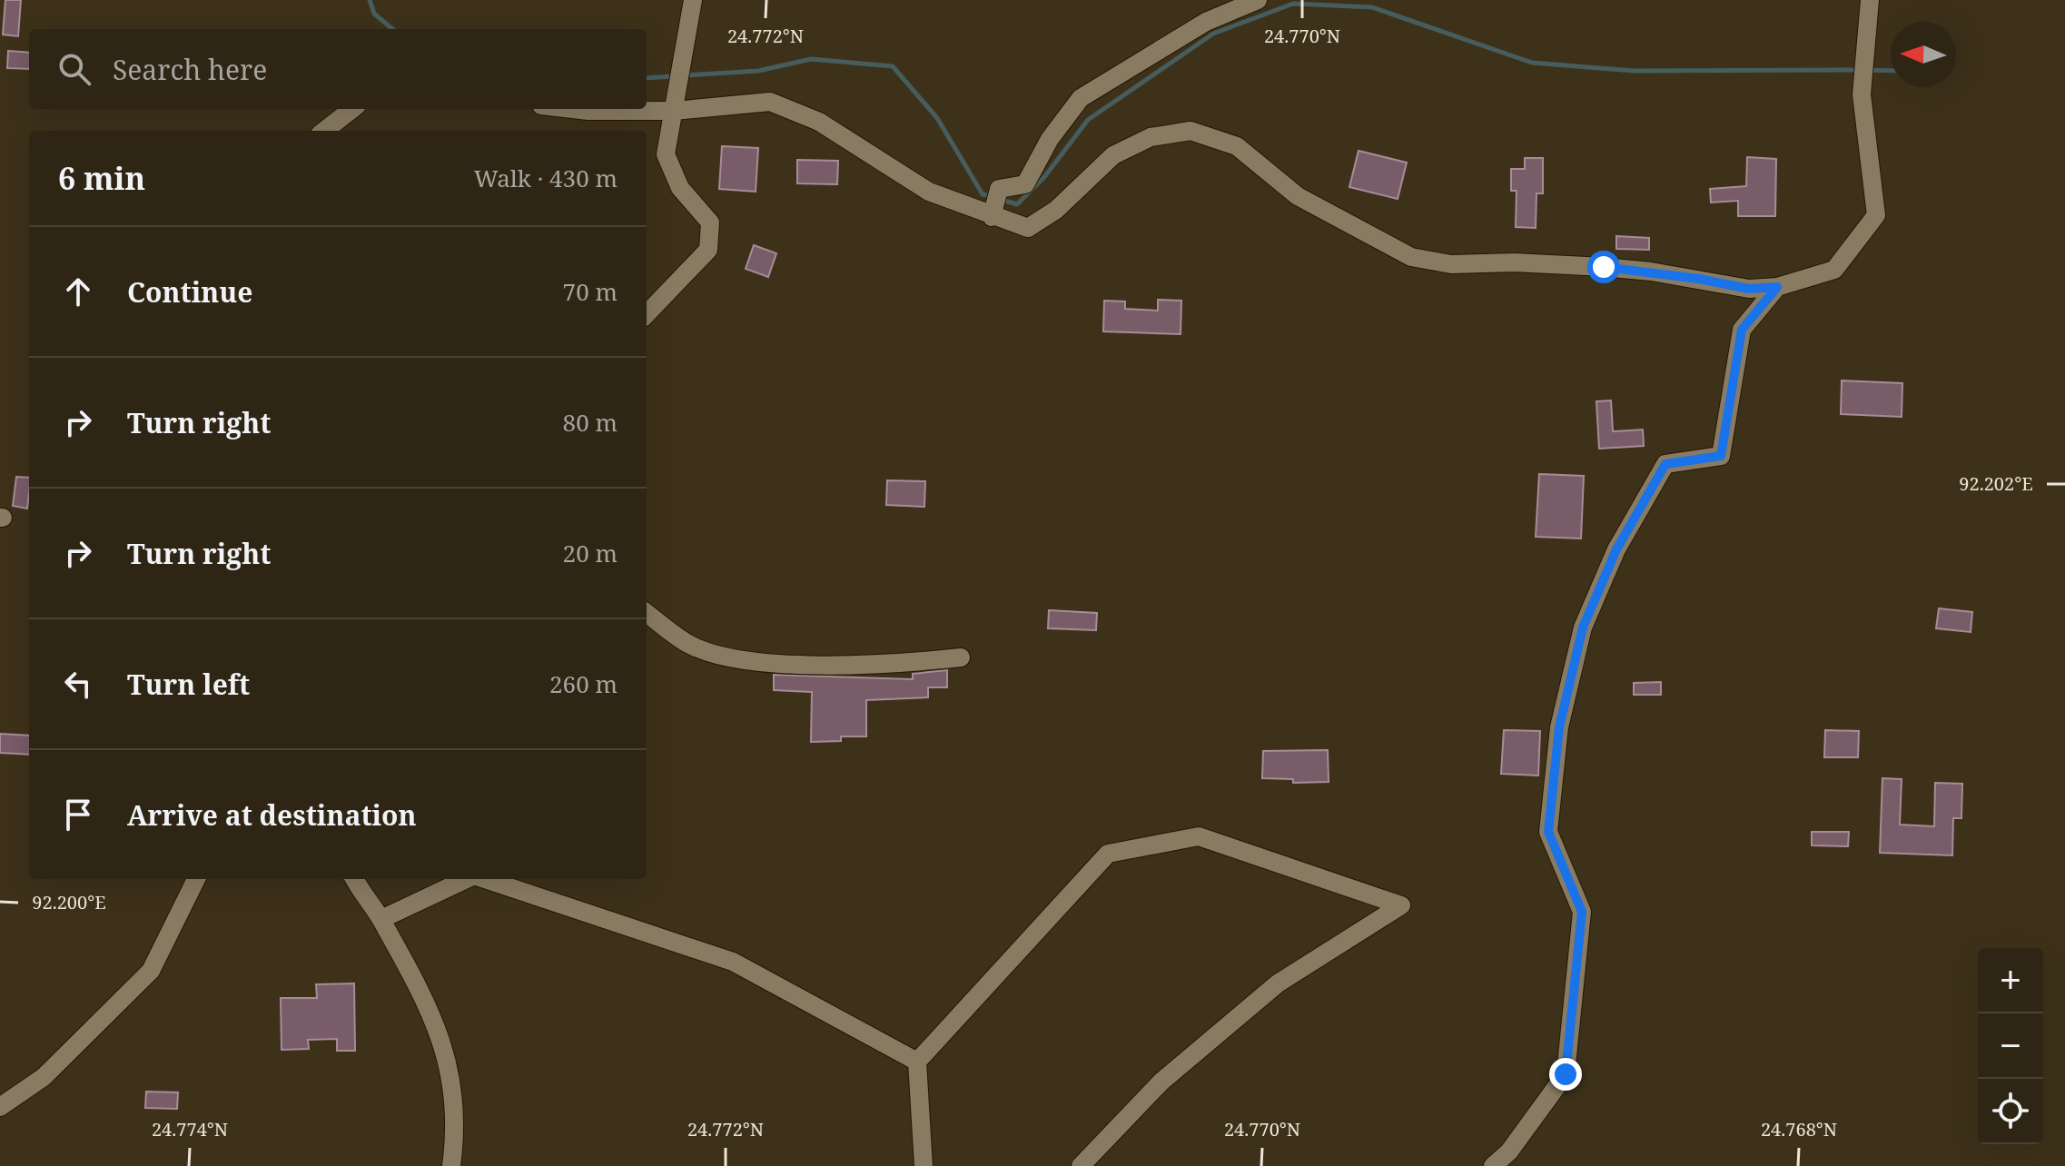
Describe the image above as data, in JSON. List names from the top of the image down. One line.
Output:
{"north":"left","page":{"search":"Search here","heading":["6 min","Walk · 430 m"],"list":[["Continue","70 m"],["Turn right","80 m"],["Turn right","20 m"],["Turn left","260 m"],"Arrive at destination"],"map_buttons":["+","−"]},"coordinates":["24.772°N","24.770°N","92.202°E","92.200°E","24.774°N","24.768°N"]}
